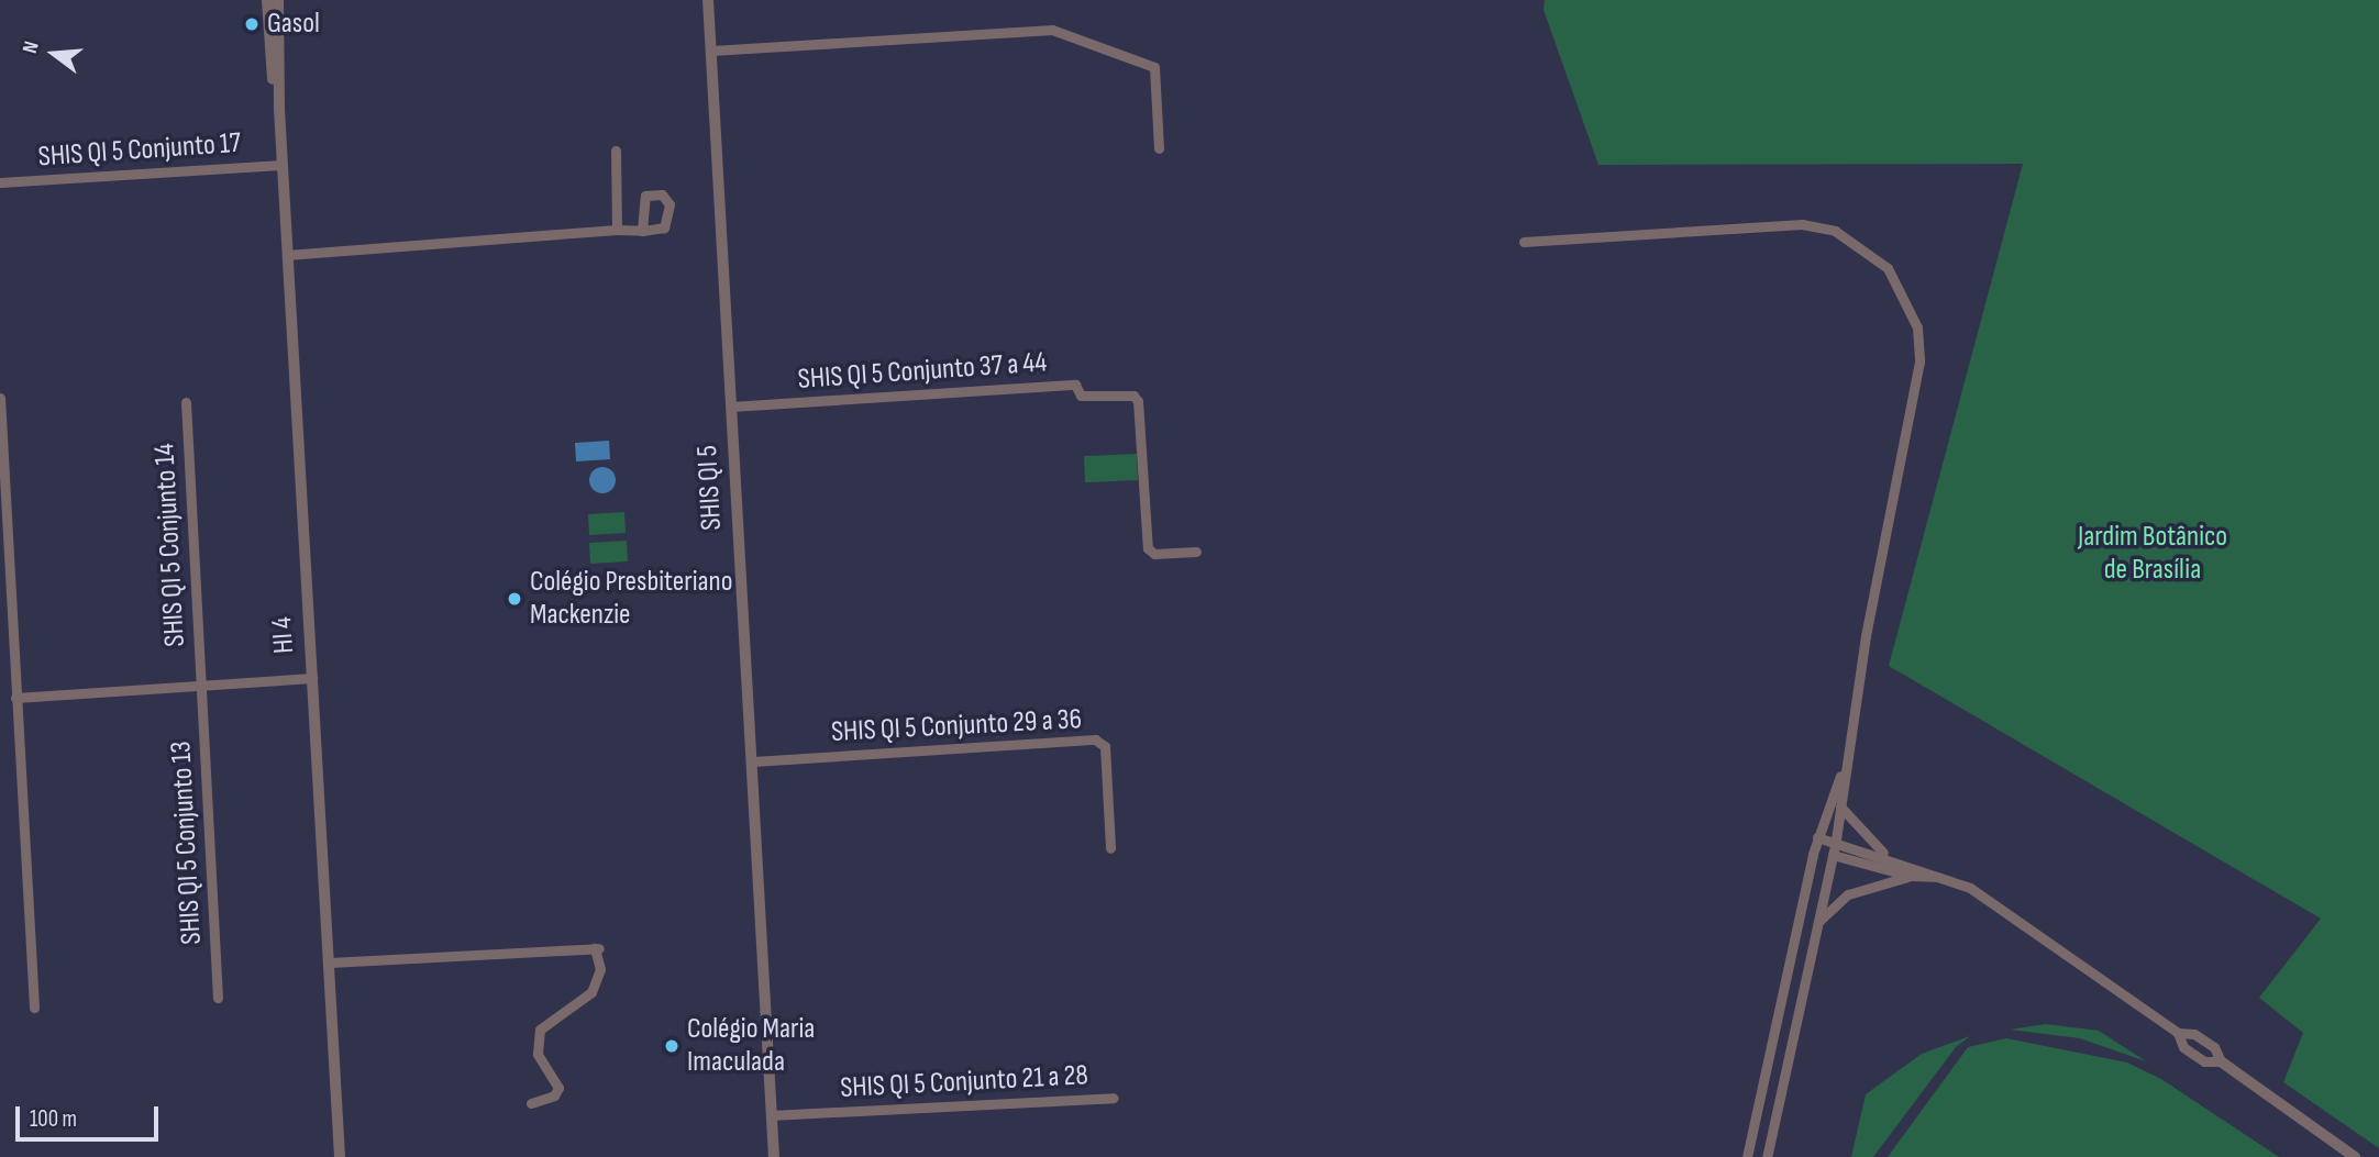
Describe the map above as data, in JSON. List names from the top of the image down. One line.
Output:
{"streets":{"street":["SHIS QI 5 Conjunto 17","SHIS QI 5 Conjunto 37 a 44","SHIS QI 5","SHIS QI 5 Conjunto 14","HI 4","SHIS QI 5 Conjunto 29 a 36","SHIS QI 5 Conjunto 13","SHIS QI 5 Conjunto 21 a 28"]},"crossings":[["SHIS QI 5 Conjunto 17","HI 4"],["SHIS QI 5 Conjunto 37 a 44","SHIS QI 5"],["SHIS QI 5","SHIS QI 5 Conjunto 29 a 36"],["SHIS QI 5","SHIS QI 5 Conjunto 21 a 28"],["SHIS QI 5 Conjunto 14","SHIS QI 5 Conjunto 13"]],"parks":["Jardim Botânico de Brasília"],"places":["Gasol","Colégio Presbiteriano Mackenzie","Colégio Maria Imaculada"],"scale_bar":"100 m","north":"left"}
